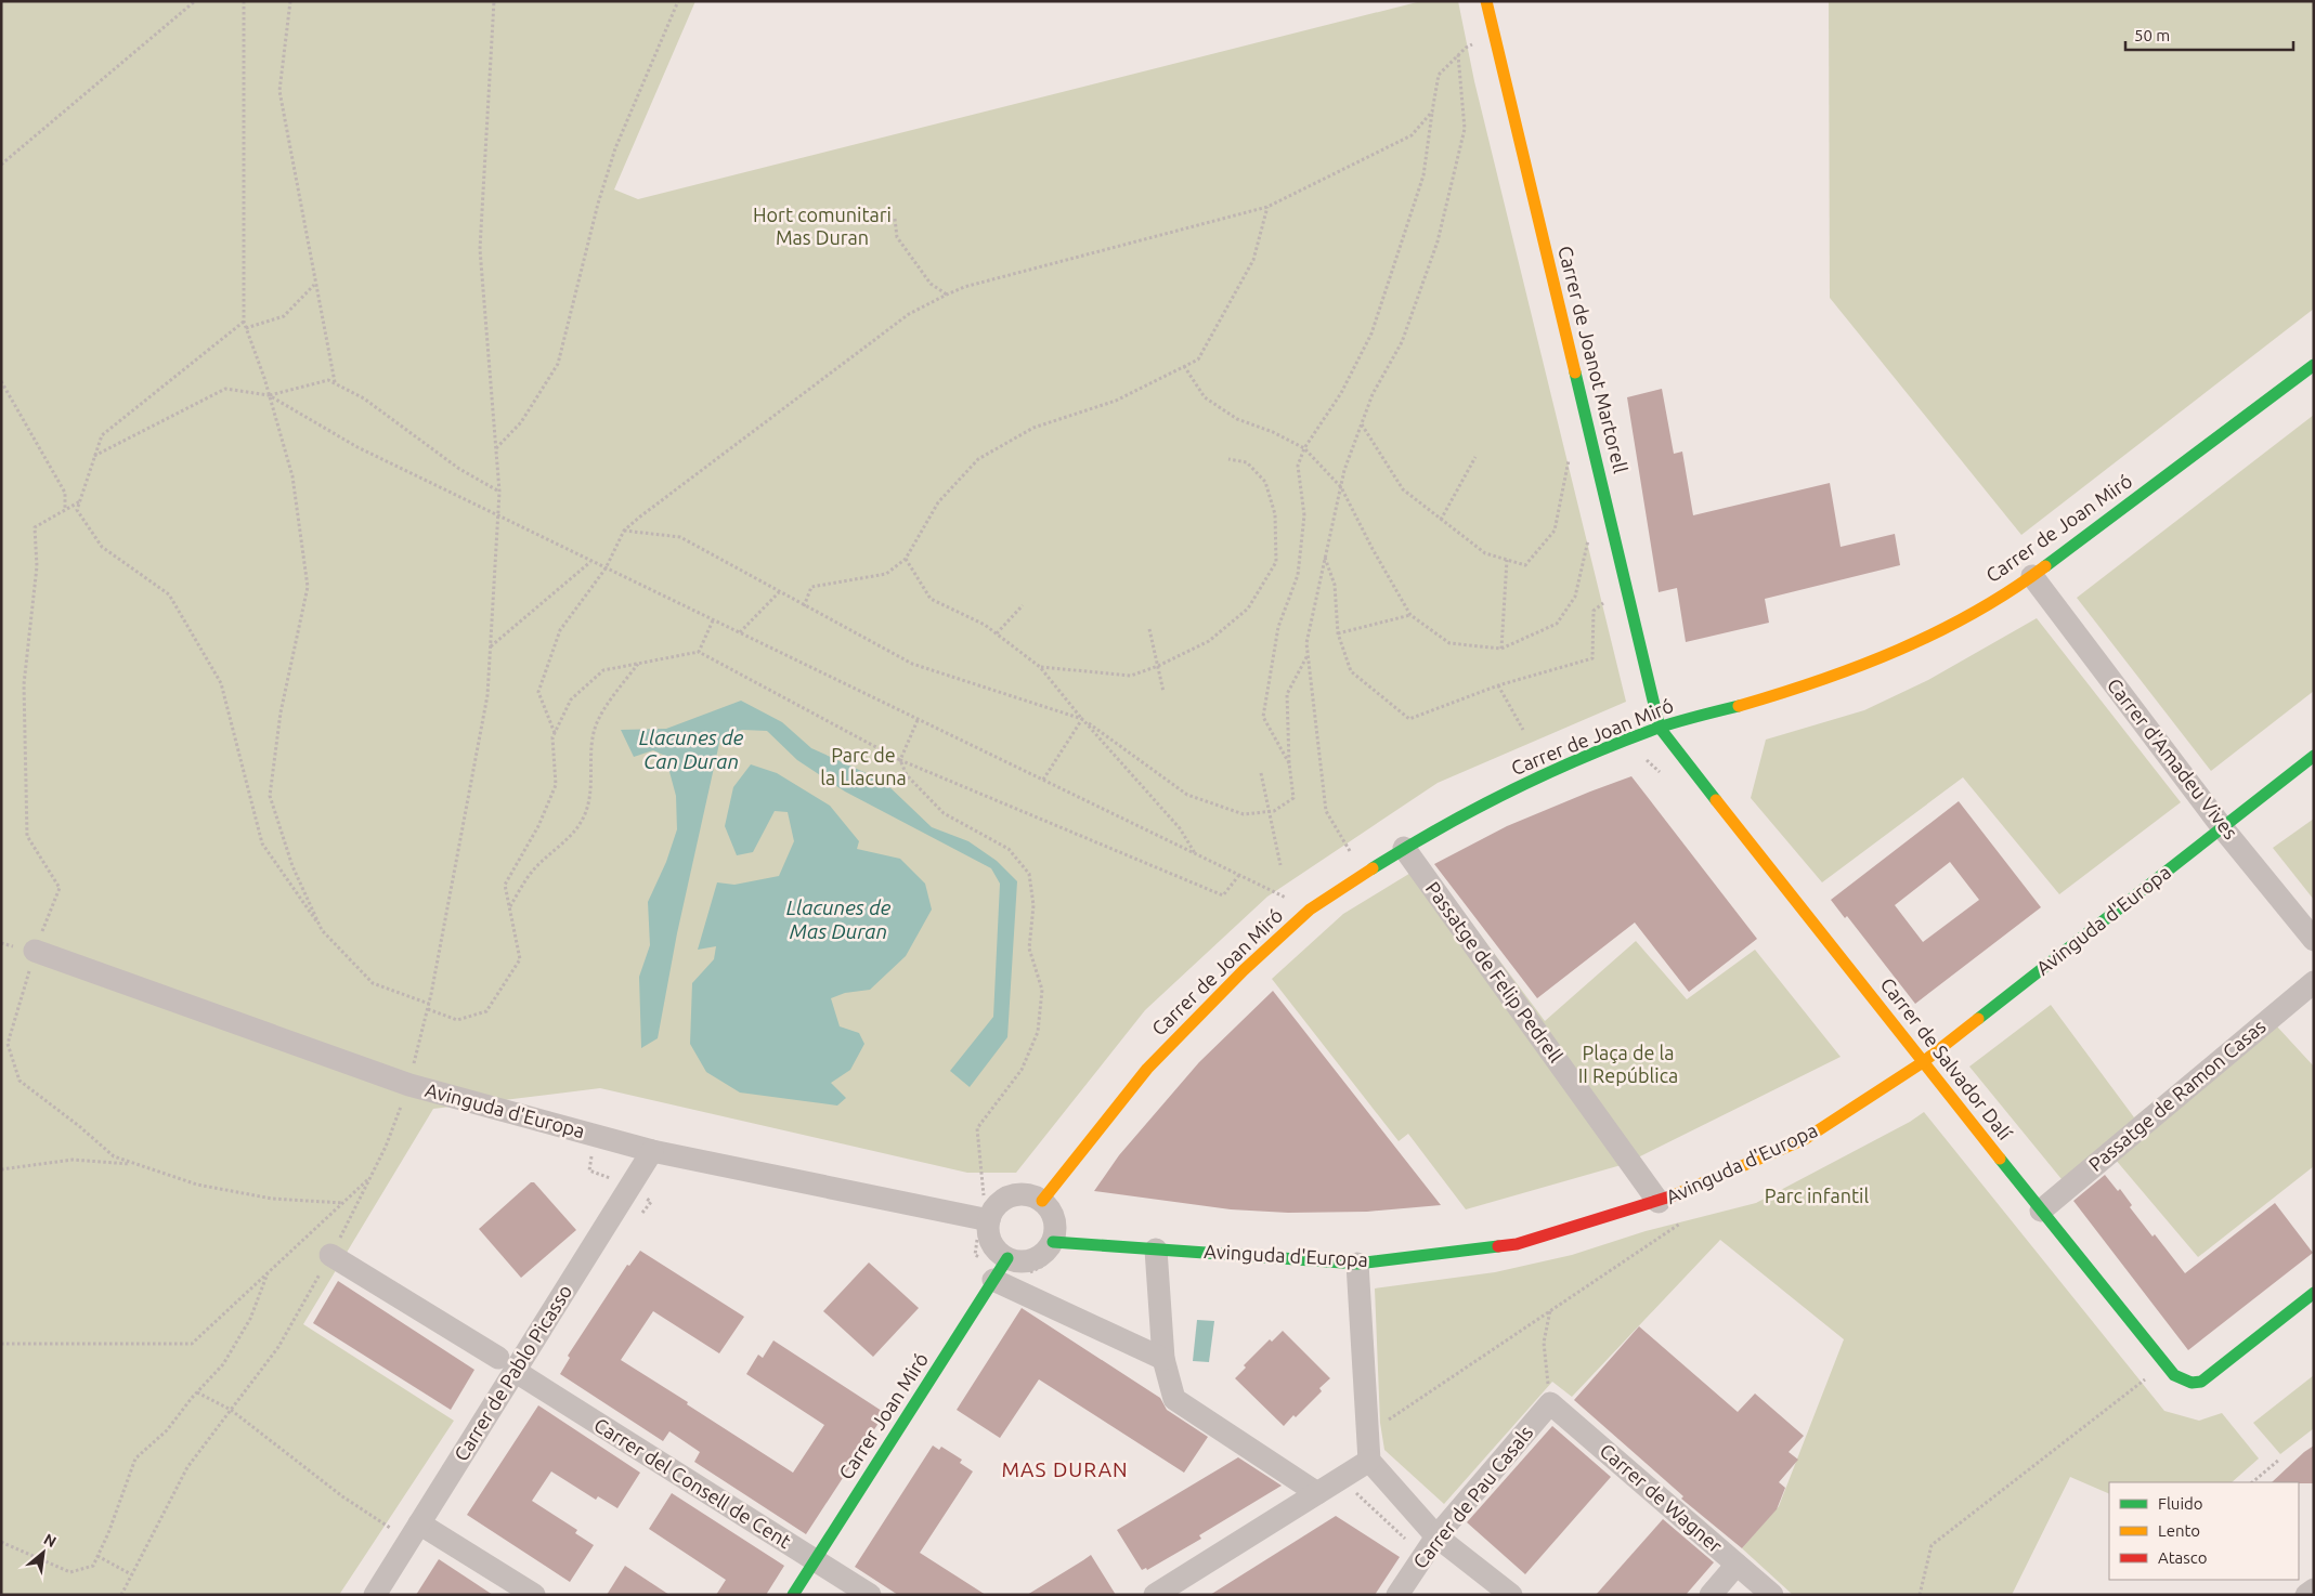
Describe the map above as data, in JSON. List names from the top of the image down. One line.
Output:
{"streets":{"street":["Carrer de Joanot Martorell","Carrer de Joan Miró","Carrer d'Amadeu Vives","Avinguda d'Europa","Passatge de Felip Pedrell","Carrer de Salvador Dalí","Passatge de Ramon Casas","Carrer de Pablo Picasso","Carrer Joan Miró","Carrer del Consell de Cent","Carrer de Pau Casals","Carrer de Wagner"]},"crossings":[["Carrer de Joanot Martorell","Carrer de Joan Miró"],["Carrer de Joanot Martorell","Carrer de Salvador Dalí"],["Carrer de Joan Miró","Carrer d'Amadeu Vives"],["Carrer de Joan Miró","Avinguda d'Europa"],["Carrer de Joan Miró","Passatge de Felip Pedrell"],["Carrer de Joan Miró","Carrer de Salvador Dalí"],["Carrer de Joan Miró","Carrer Joan Miró"],["Carrer d'Amadeu Vives","Avinguda d'Europa"],["Avinguda d'Europa","Passatge de Felip Pedrell"],["Avinguda d'Europa","Carrer de Salvador Dalí"],["Avinguda d'Europa","Carrer de Pablo Picasso"],["Avinguda d'Europa","Carrer Joan Miró"],["Carrer de Salvador Dalí","Passatge de Ramon Casas"],["Carrer de Pablo Picasso","Carrer del Consell de Cent"],["Carrer Joan Miró","Carrer del Consell de Cent"],["Carrer de Pau Casals","Carrer de Wagner"]],"districts":["MAS DURAN"],"water":["Llacunes de Can Duran","Llacunes de Mas Duran"],"parks":["Hort comunitari Mas Duran","Parc de la Llacuna","Plaça de la II República","Parc infantil"],"legend":["Fluido","Lento","Atasco"],"scale_bar":"50 m","north":"top right"}
